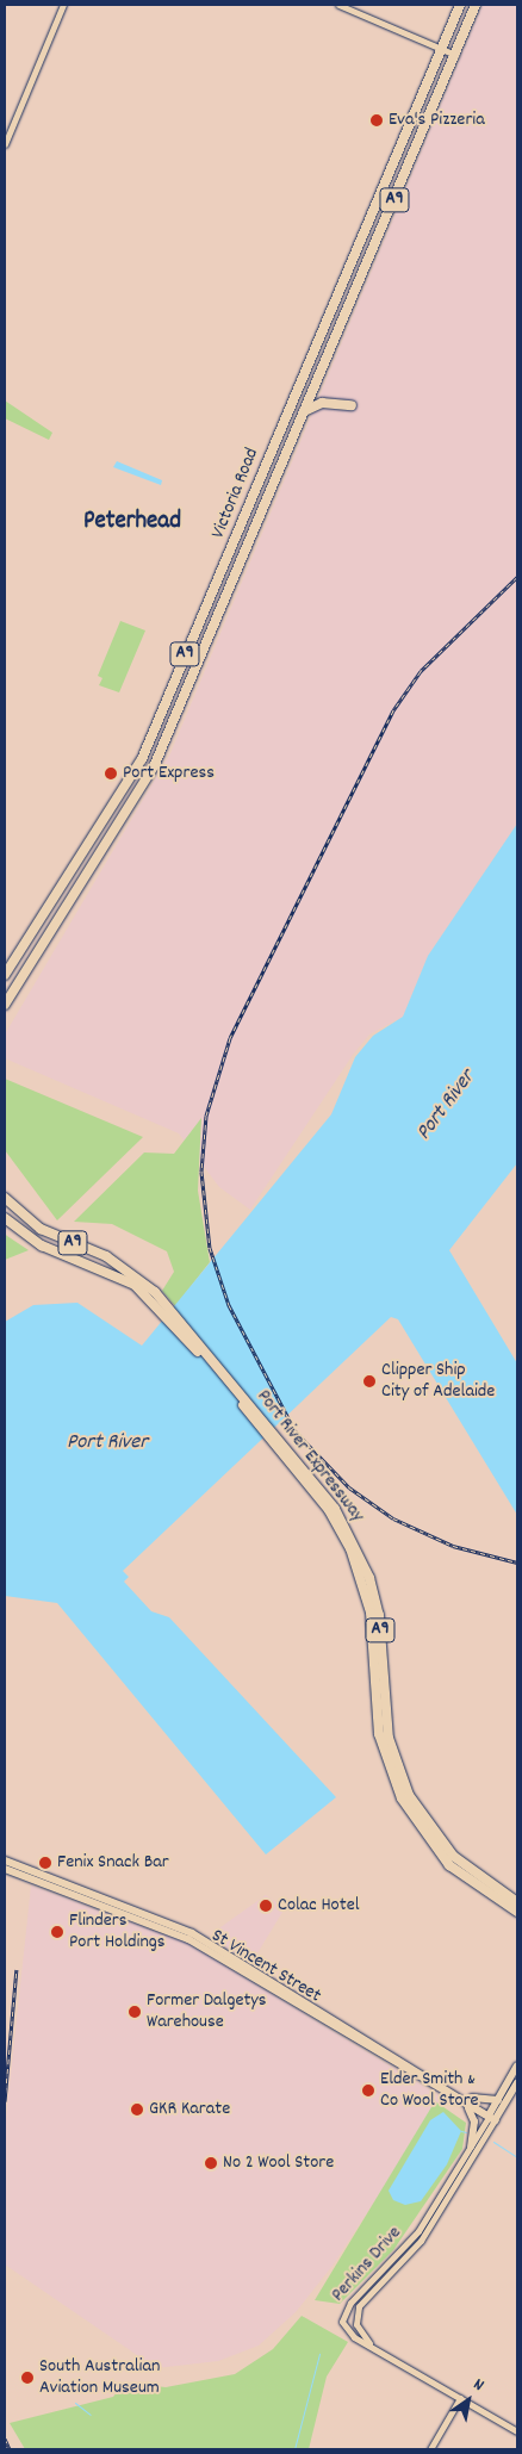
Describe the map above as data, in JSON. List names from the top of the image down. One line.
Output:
{"streets":{"highway":["A9","Victoria Road","Port River Expressway"],"main road":["St Vincent Street","Perkins Drive"]},"crossings":[["A9","Victoria Road"],["St Vincent Street","Perkins Drive"]],"districts":["Peterhead"],"water":["Port River"],"places":["Eva's Pizzeria","Port Express","Clipper Ship City of Adelaide","Fenix Snack Bar","Colac Hotel","Flinders Port Holdings","Former Dalgetys Warehouse","Elder Smith & Co Wool Store","GKR Karate","No 2 Wool Store","South Australian Aviation Museum"],"north":"top right"}
